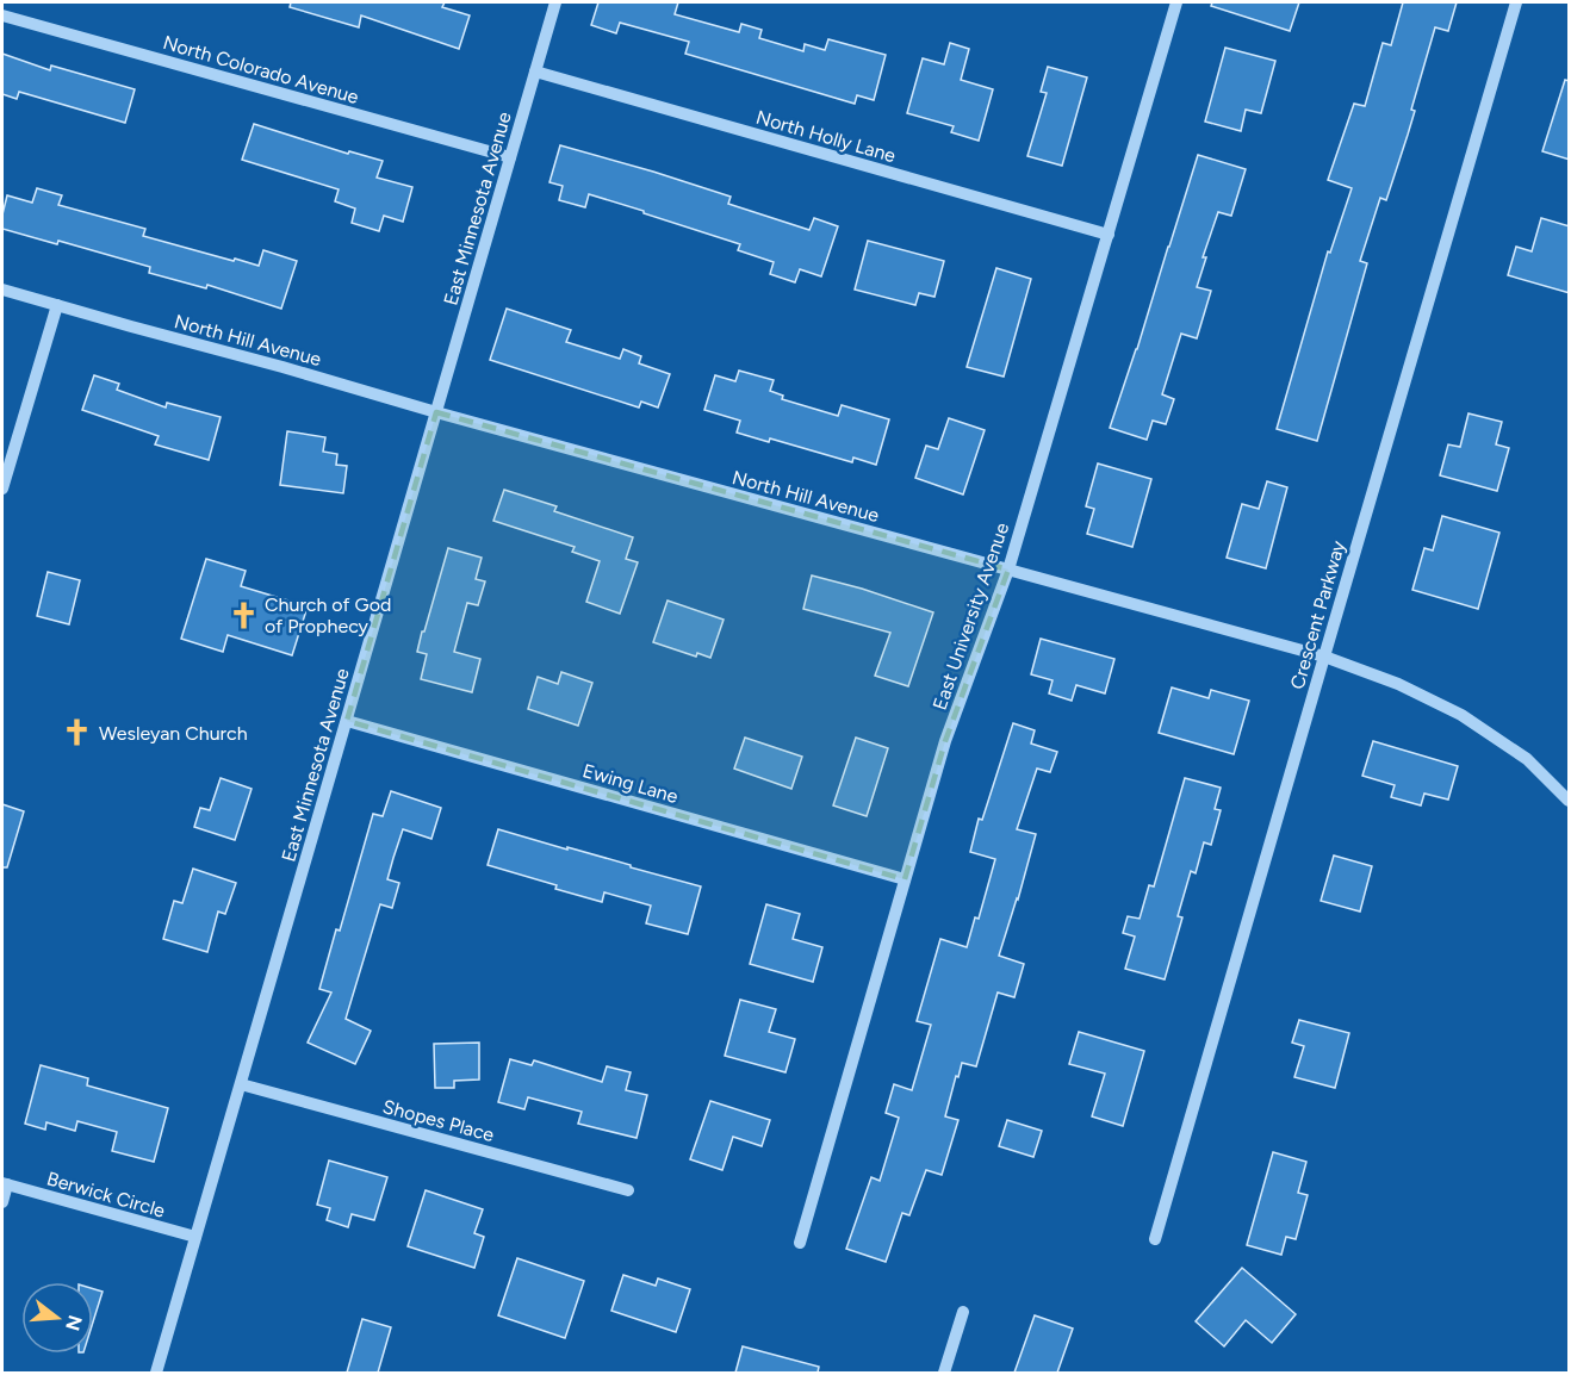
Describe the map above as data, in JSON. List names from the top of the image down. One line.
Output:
{"streets":{"street":["North Colorado Avenue","North Holly Lane","East Minnesota Avenue","North Hill Avenue","Crescent Parkway","East University Avenue","Ewing Lane","Shopes Place","Berwick Circle"]},"crossings":[["North Colorado Avenue","East Minnesota Avenue"],["North Holly Lane","East Minnesota Avenue"],["North Holly Lane","East University Avenue"],["East Minnesota Avenue","North Hill Avenue"],["East Minnesota Avenue","Ewing Lane"],["East Minnesota Avenue","Shopes Place"],["East Minnesota Avenue","Berwick Circle"],["North Hill Avenue","Crescent Parkway"],["North Hill Avenue","East University Avenue"],["East University Avenue","Ewing Lane"]],"places":{"church":["Church of God of Prophecy","Wesleyan Church"]},"north":"right"}
